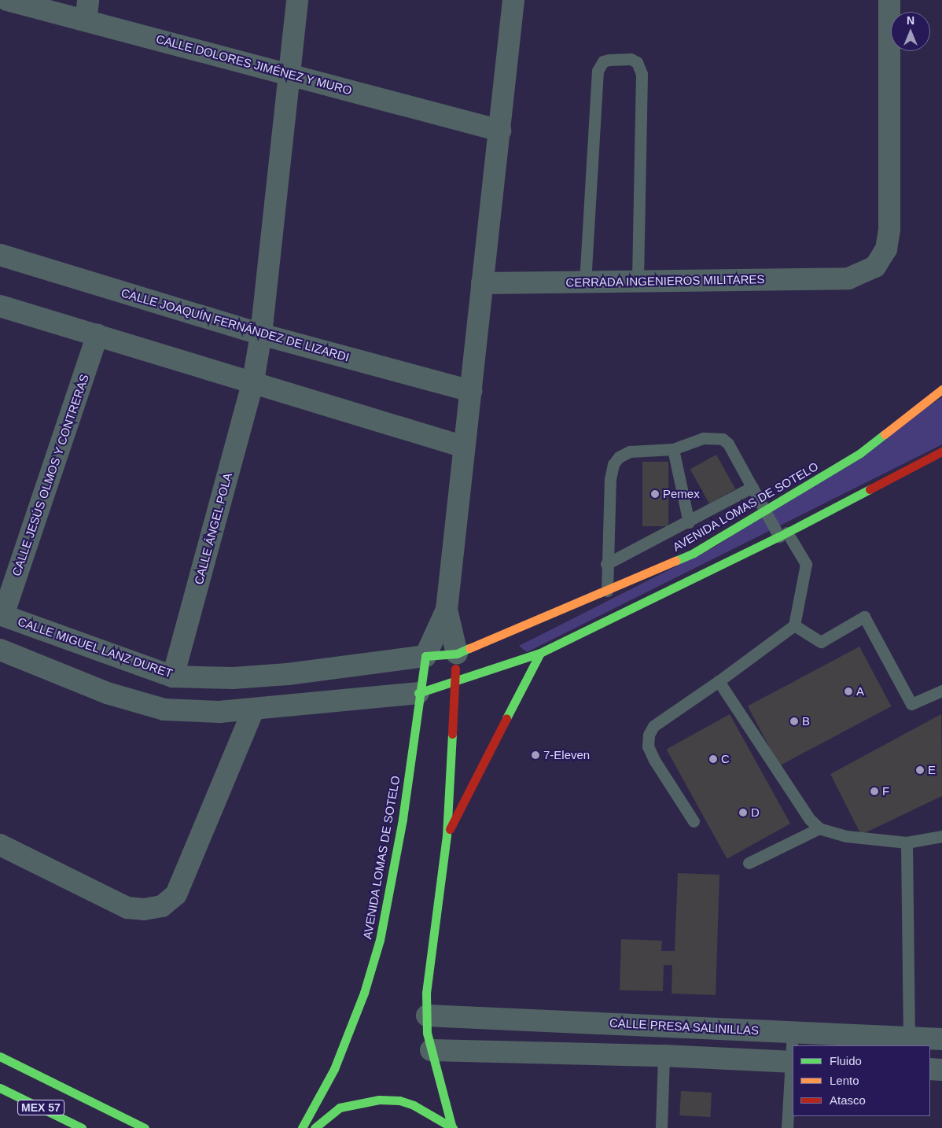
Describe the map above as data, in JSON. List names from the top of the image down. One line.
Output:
{"streets":{"main road":["AVENIDA LOMAS DE SOTELO","MEX 57"],"street":["CALLE DOLORES JIMÉNEZ Y MURO","CERRADA INGENIEROS MILITARES","CALLE JOAQUÍN FERNÁNDEZ DE LIZARDI","CALLE JESÚS OLMOS Y CONTRERAS","CALLE ÁNGEL POLA","CALLE MIGUEL LANZ DURET","CALLE PRESA SALINILLAS"]},"crossings":[["CALLE DOLORES JIMÉNEZ Y MURO","CALLE ÁNGEL POLA"],["CALLE JOAQUÍN FERNÁNDEZ DE LIZARDI","CALLE ÁNGEL POLA"],["CALLE JESÚS OLMOS Y CONTRERAS","CALLE MIGUEL LANZ DURET"],["AVENIDA LOMAS DE SOTELO","CALLE MIGUEL LANZ DURET"],["CALLE ÁNGEL POLA","CALLE MIGUEL LANZ DURET"]],"places":["Pemex","A","B","7-Eleven","C","E","F","D"],"legend":["Fluido","Lento","Atasco"],"north":"top"}
